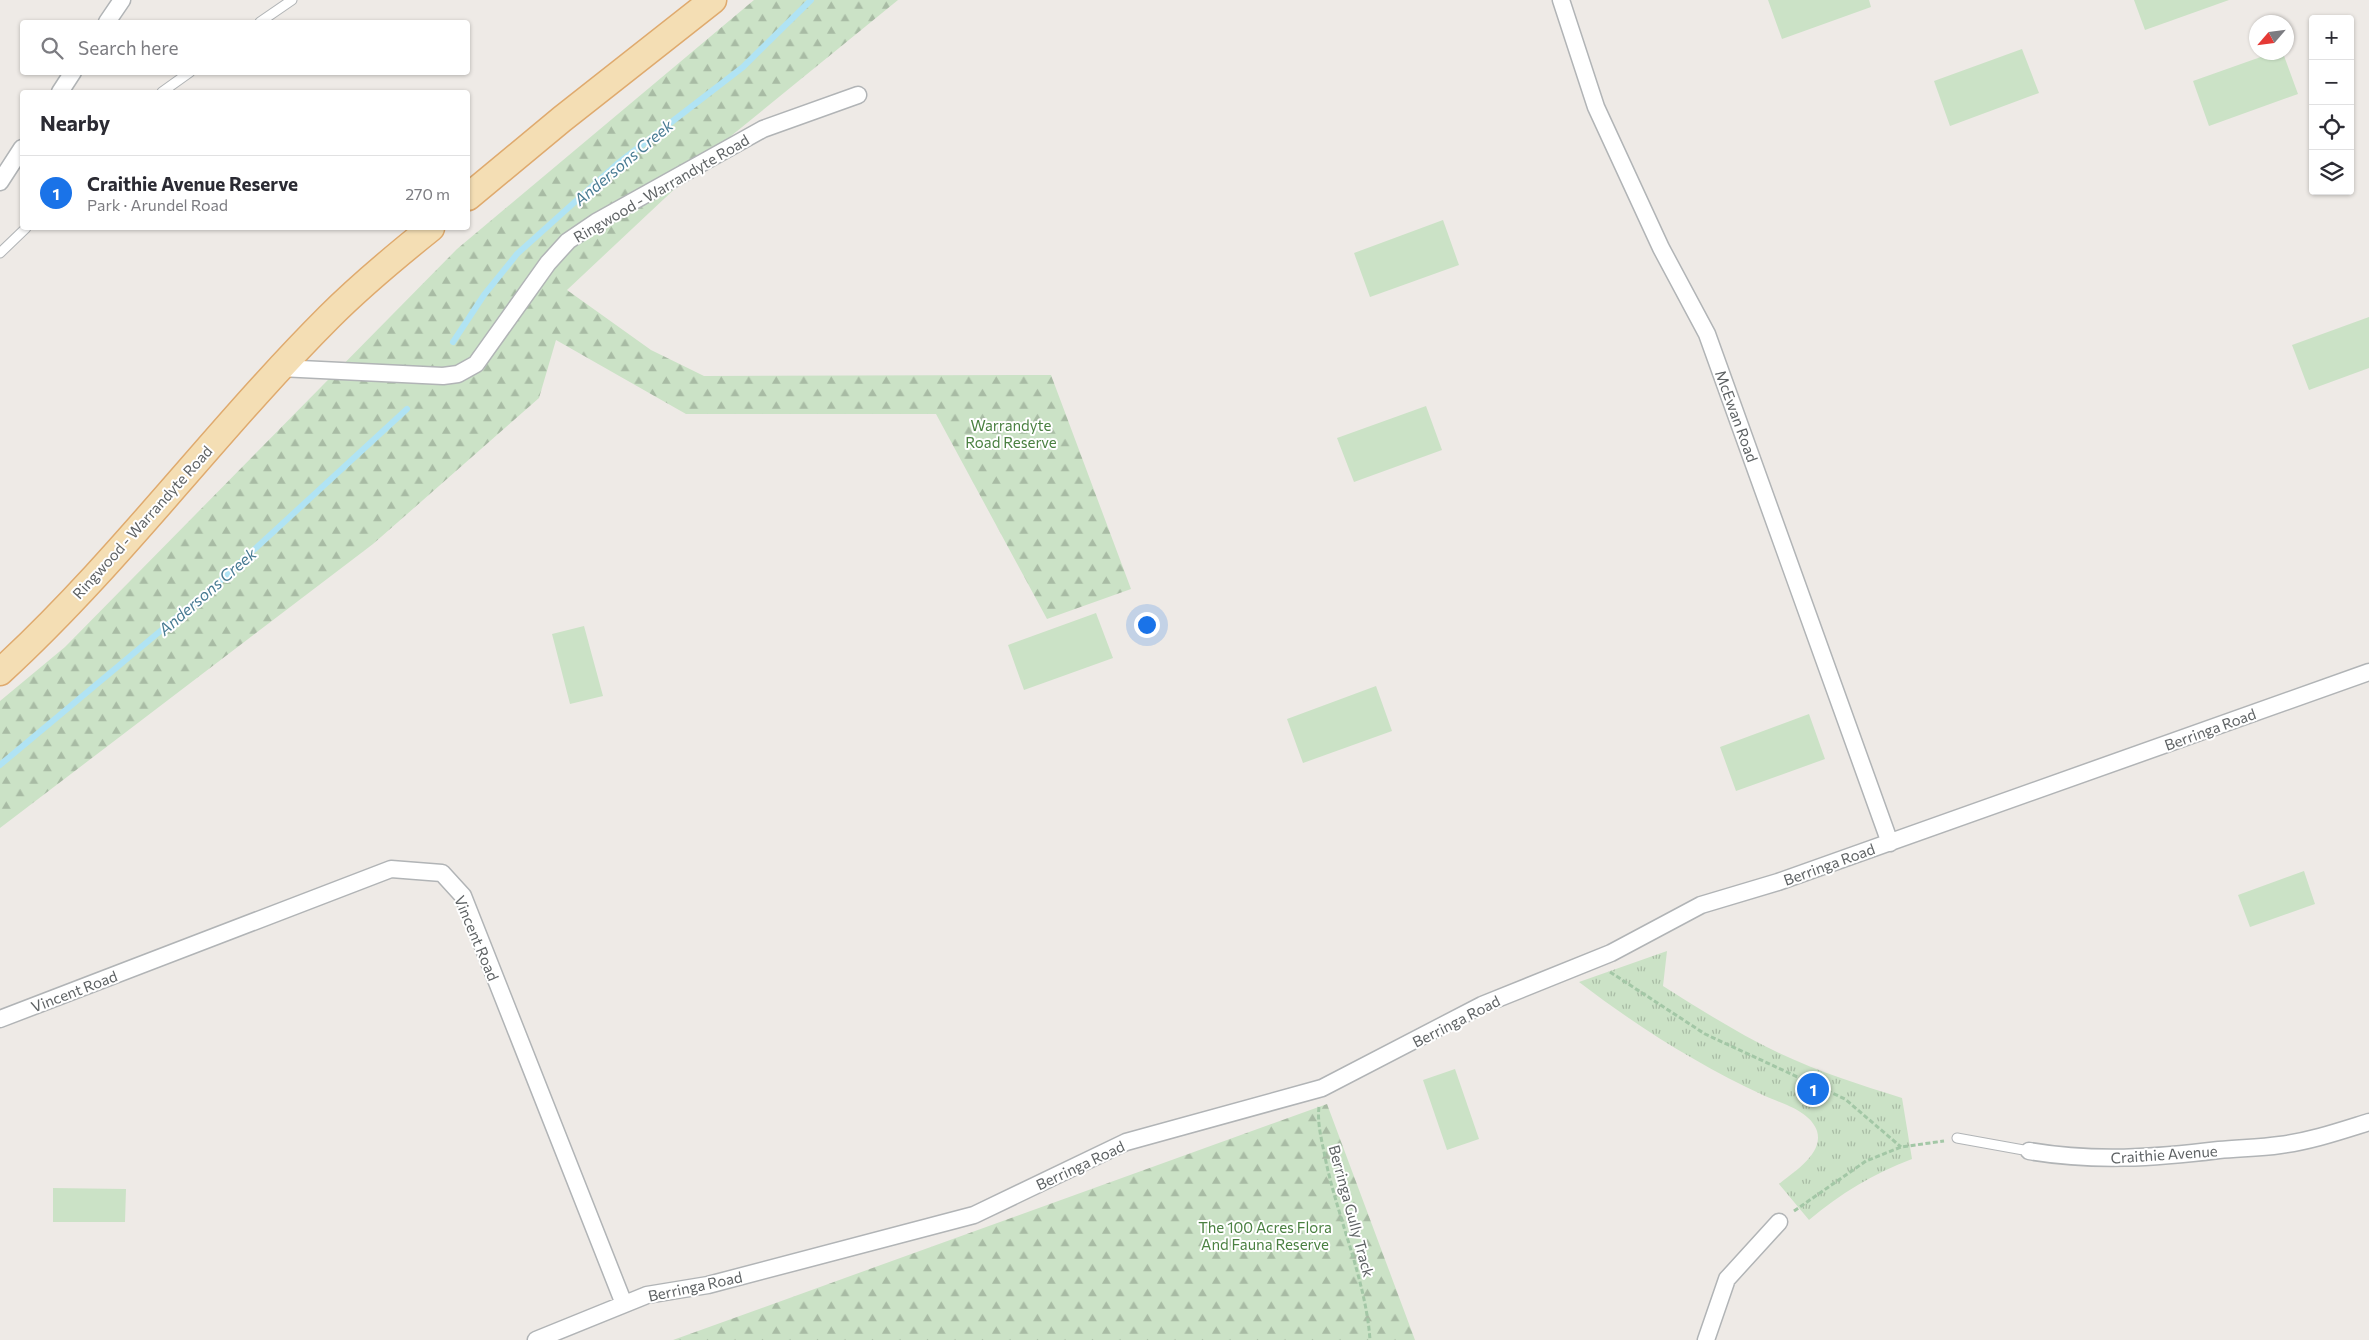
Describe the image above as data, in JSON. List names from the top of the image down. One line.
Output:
{"streets":{"main road":["Ringwood - Warrandyte Road"],"street":["McEwan Road","Berringa Road","Vincent Road","Craithie Avenue"],"path":["Berringa Gully Track"]},"crossings":[["McEwan Road","Berringa Road"],["Berringa Road","Vincent Road"],["Berringa Road","Berringa Gully Track"]],"water":["Andersons Creek"],"parks":["Warrandyte Road Reserve","The 100 Acres Flora And Fauna Reserve"],"north":"bottom left","page":{"map_buttons":["+","−"],"search":"Search here","heading":"Nearby","list":[{"mark":"1","name":"Craithie Avenue Reserve","note":"Park · Arundel Road","value":"270 m"}],"pins":"1"}}
